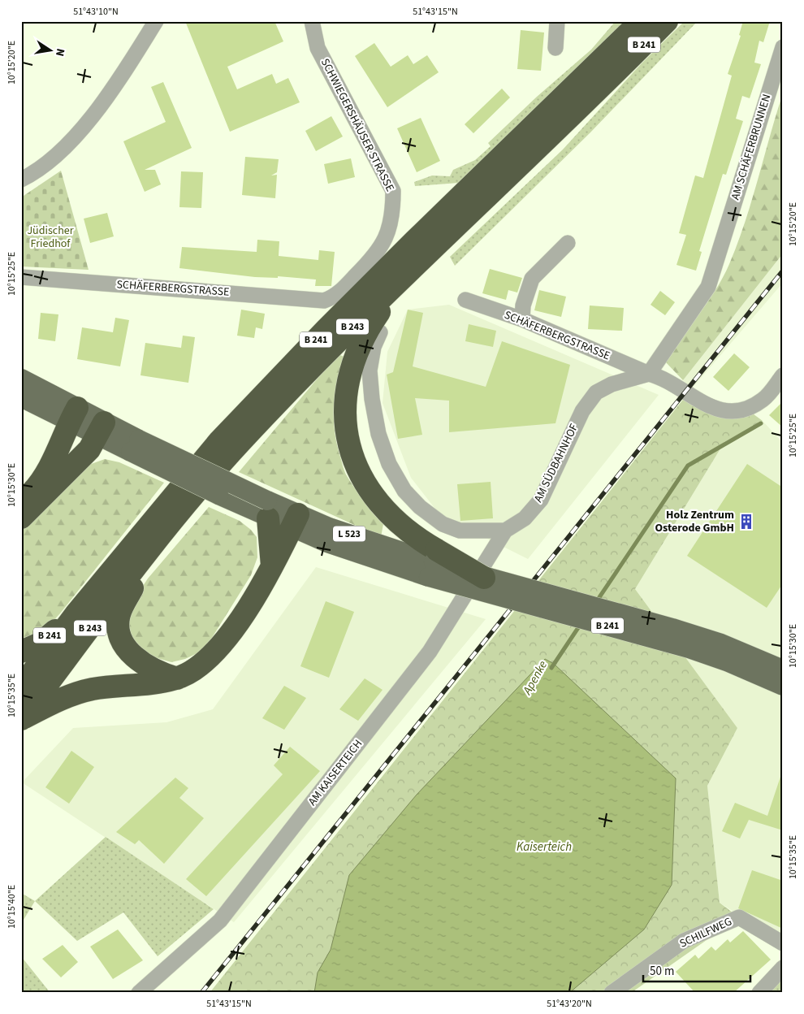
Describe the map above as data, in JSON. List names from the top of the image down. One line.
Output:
{"streets":{"highway":["B 241","B 243"],"street":["SCHWIEGERSHÄUSER STRASSE","AM SCHÄFERBRUNNEN","SCHÄFERBERGSTRASSE","AM SÜDBAHNHOF","AM KAISERTEICH","SCHILFWEG"]},"crossings":[["B 241","B 243"],["SCHWIEGERSHÄUSER STRASSE","SCHÄFERBERGSTRASSE"],["AM SCHÄFERBRUNNEN","SCHÄFERBERGSTRASSE"],["AM SCHÄFERBRUNNEN","AM SÜDBAHNHOF"],["SCHÄFERBERGSTRASSE","AM SÜDBAHNHOF"],["AM SÜDBAHNHOF","AM KAISERTEICH"]],"water":["Apenke","Kaiserteich"],"parks":["Jüdischer Friedhof"],"places":{"building":["Holz Zentrum Osterode GmbH"]},"scale_bar":"50 m","north":"right","coordinates":["51°43'10\"N","51°43'15\"N","10°15'20\"E","10°15'25\"E","10°15'30\"E","10°15'35\"E","10°15'40\"E","51°43'20\"N"]}
